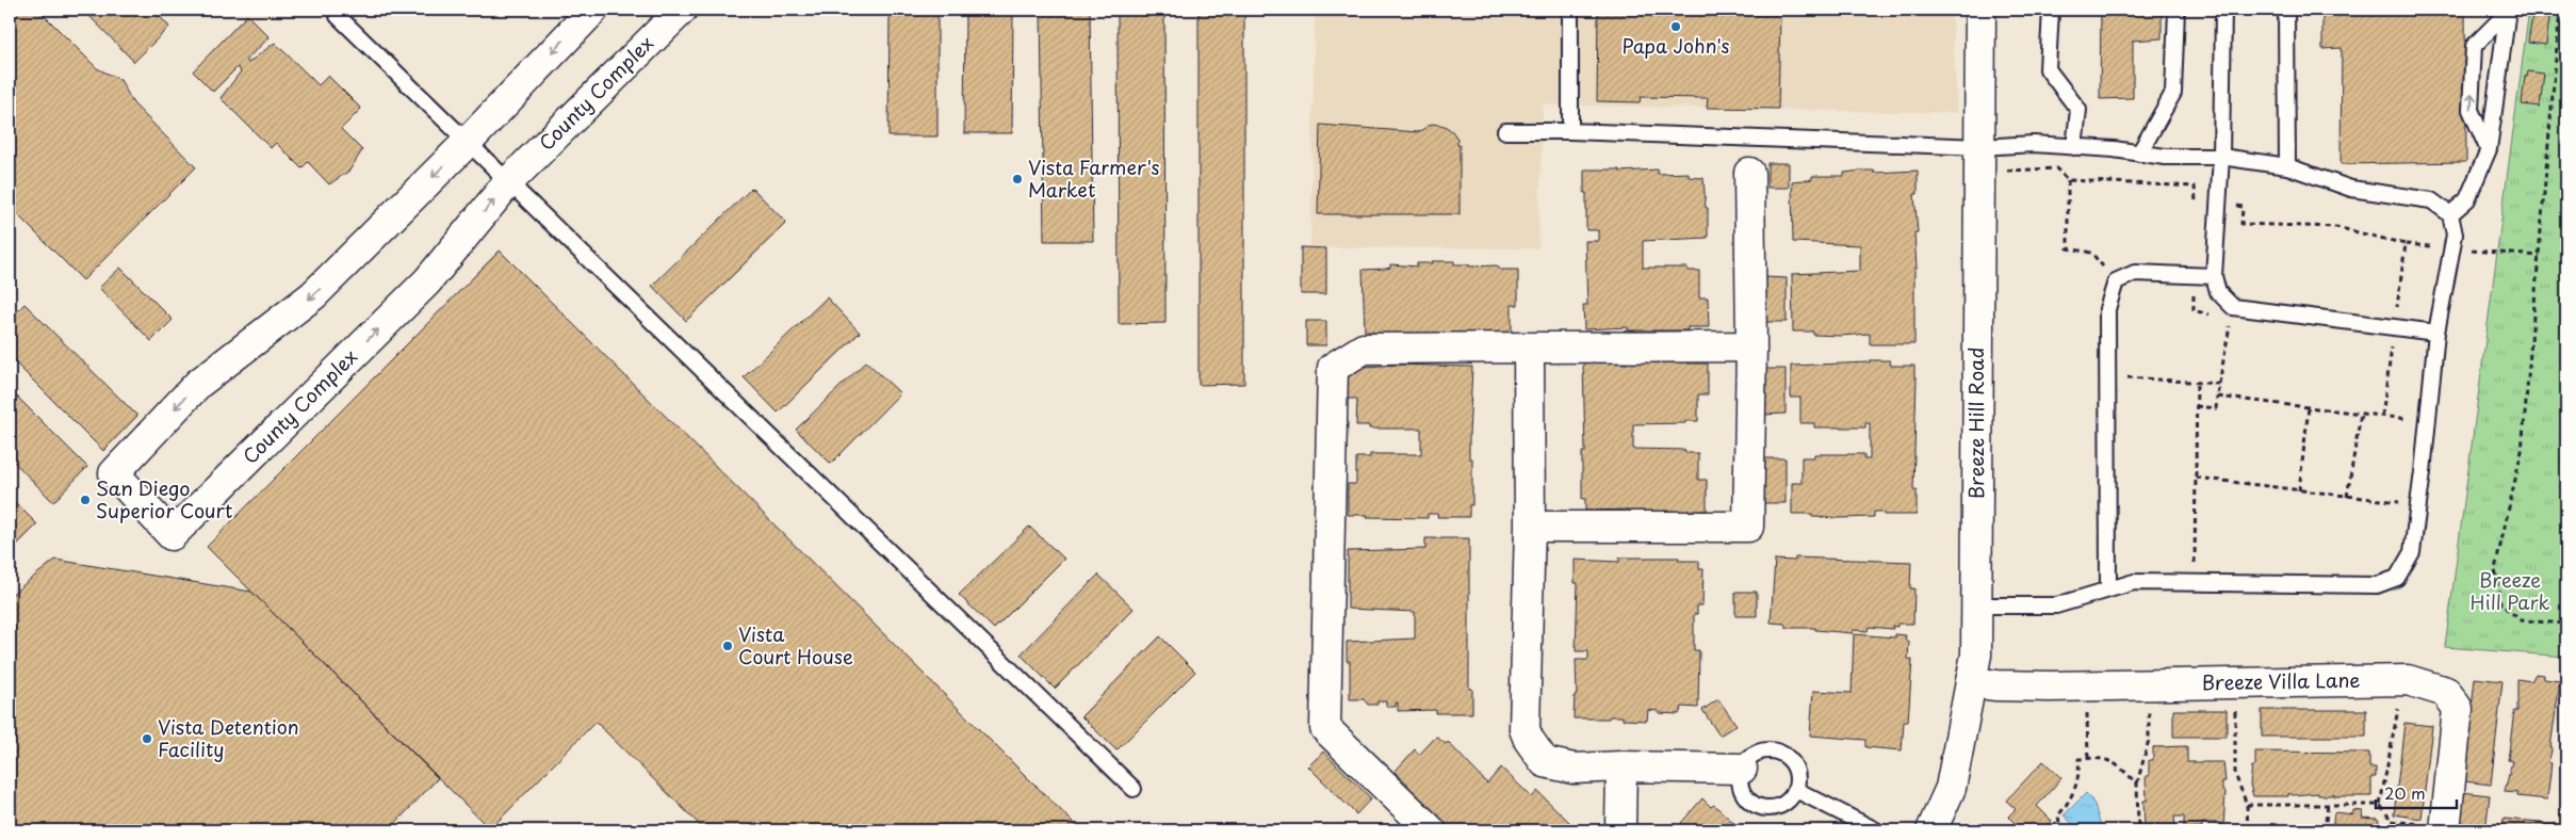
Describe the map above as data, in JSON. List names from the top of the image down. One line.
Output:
{"streets":{"street":["County Complex","Breeze Hill Road","Breeze Villa Lane"]},"crossings":[["Breeze Hill Road","Breeze Villa Lane"]],"parks":["Breeze Hill Park"],"places":["Papa John's","Vista Farmer's Market","San Diego Superior Court","Vista Court House","Vista Detention Facility"],"scale_bar":"20 m"}
